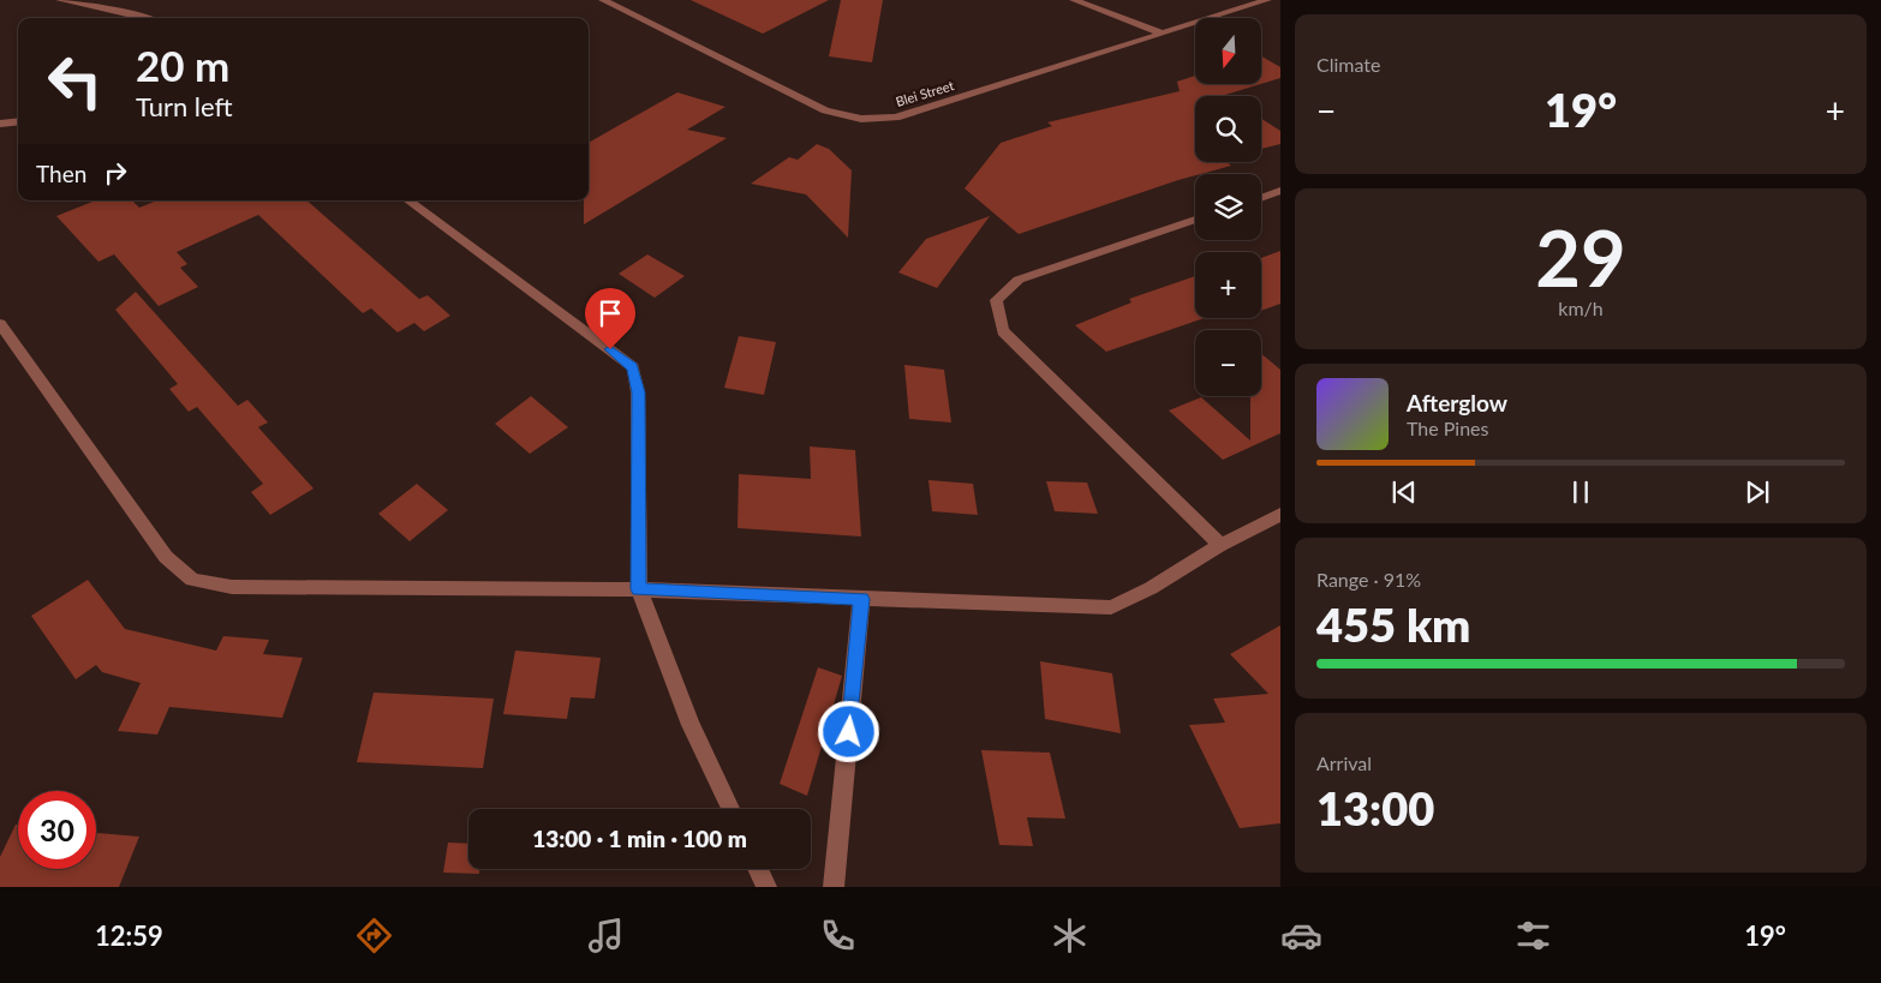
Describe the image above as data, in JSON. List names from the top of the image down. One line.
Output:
{"streets":{"street":["Blei Street"]},"north":"bottom","page":{"tile":["Climate",["29","km/h"],["Range · 91%","455 km"],["Arrival","13:00"]],"map_buttons":["+","−"],"turn":["20 m","Turn left"],"heat":["−","19°","+"],"then":"Then","song":["Afterglow","The Pines"],"limit":"30","trip":"13:00 · 1 min · 100 m","tabs":["12:59","19°"]}}
